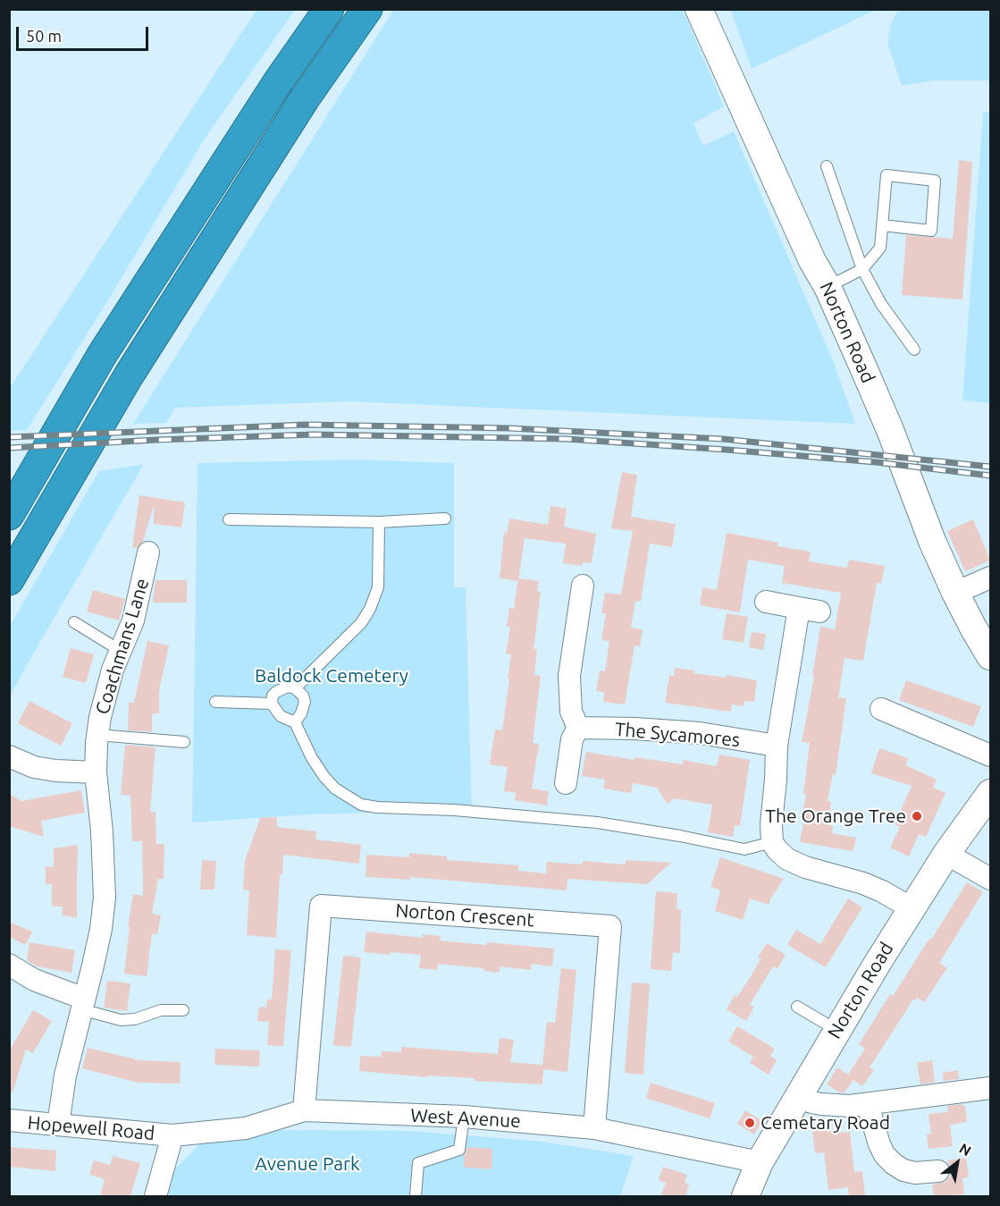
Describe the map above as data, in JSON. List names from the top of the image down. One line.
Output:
{"streets":{"street":["Norton Road","Coachmans Lane","The Sycamores","Norton Crescent","West Avenue","Hopewell Road"]},"crossings":[["Norton Road","West Avenue"],["Coachmans Lane","Hopewell Road"],["Norton Crescent","West Avenue"],["West Avenue","Hopewell Road"]],"parks":["Baldock Cemetery","Avenue Park"],"places":["The Orange Tree","Cemetary Road"],"scale_bar":"50 m","north":"top right"}
